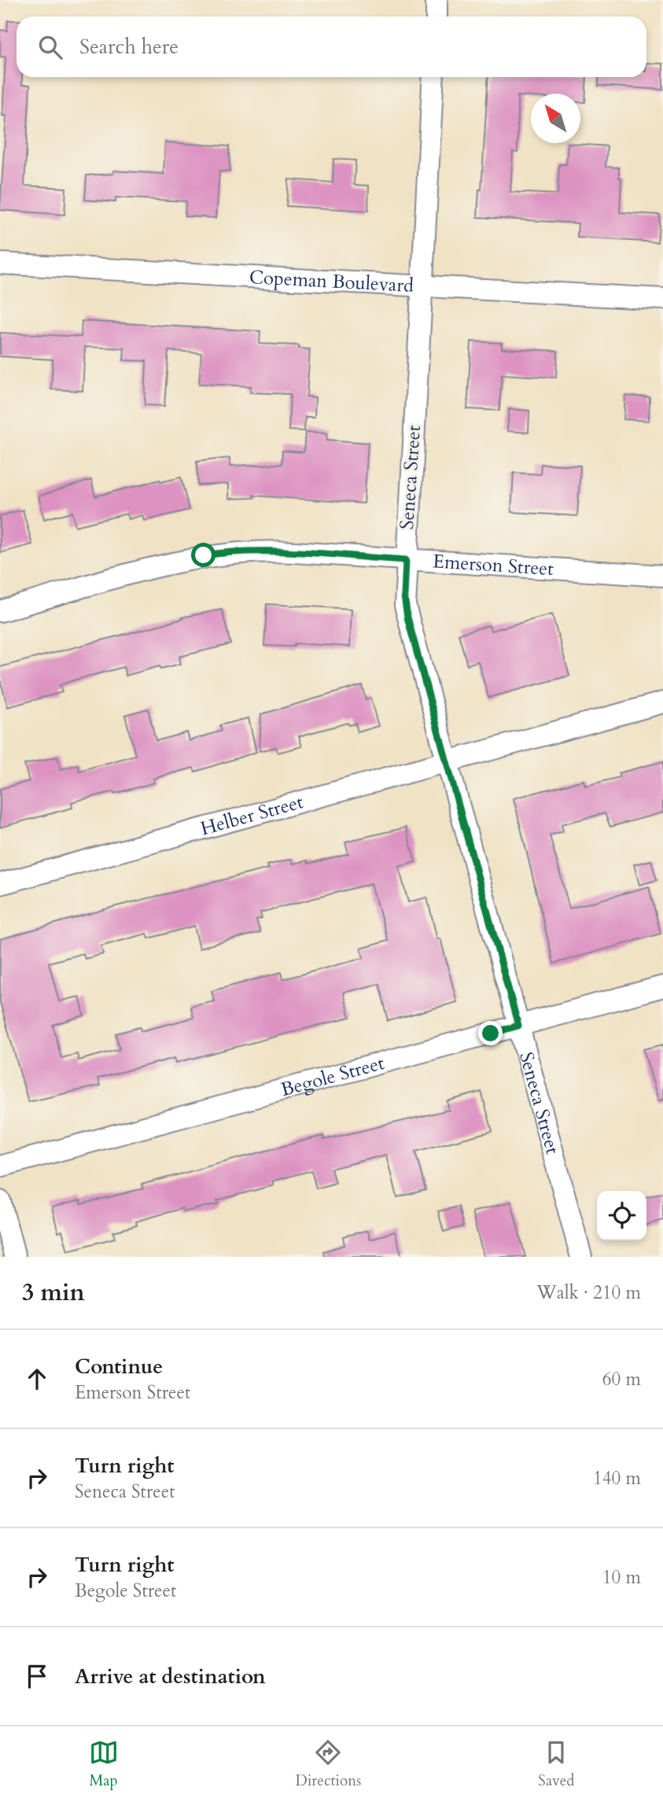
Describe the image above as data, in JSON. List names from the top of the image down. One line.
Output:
{"streets":{"street":["Copeman Boulevard","Seneca Street","Emerson Street","Helber Street","Begole Street"]},"crossings":[["Copeman Boulevard","Seneca Street"],["Seneca Street","Emerson Street"],["Seneca Street","Helber Street"],["Seneca Street","Begole Street"]],"north":"top left","page":{"search":"Search here","heading":["3 min","Walk · 210 m"],"list":[["Continue","Emerson Street","60 m"],["Turn right","Seneca Street","140 m"],["Turn right","Begole Street","10 m"],"Arrive at destination"],"nav":["Map","Directions","Saved"]}}
